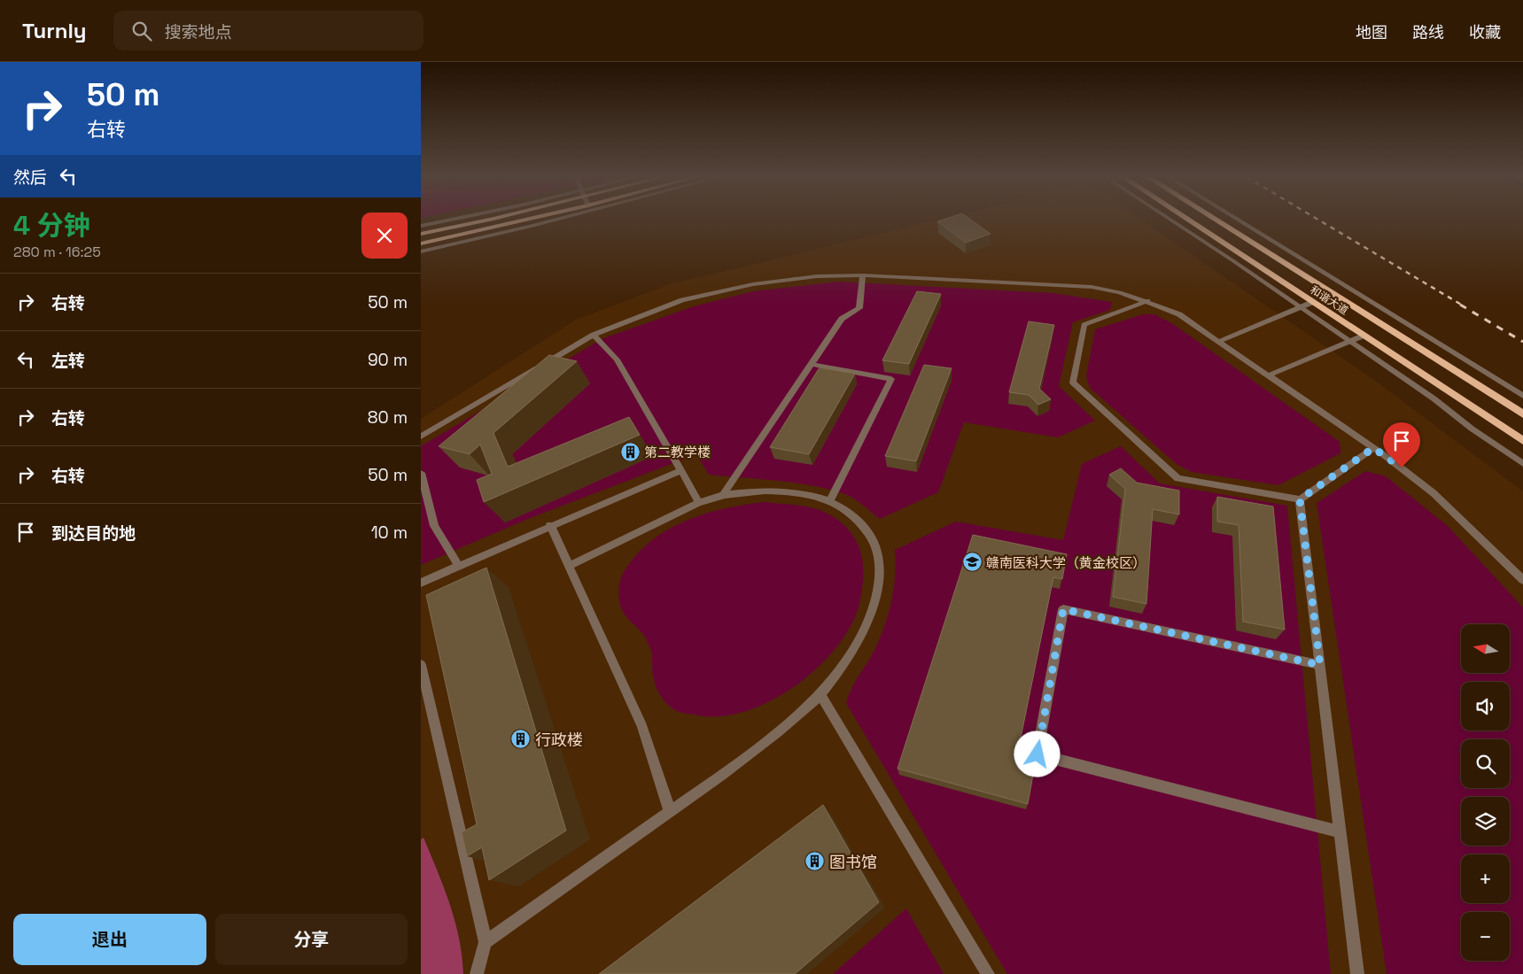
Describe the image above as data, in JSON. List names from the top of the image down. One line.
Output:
{"streets":{"highway":["和谐大道"]},"places":{"building":["第二教学楼","行政楼","图书馆"],"school or university":["赣南医科大学（黄金校区）"]},"north":"left","page":{"header":"Turnly","search":"搜索地点","nav":["地图","路线","收藏"],"turn":["50 m","右转"],"then":"然后","heading":["4 分钟","280 m · 16:25"],"list":[{"name":"右转","value":"50 m"},{"name":"左转","value":"90 m"},{"name":"右转","value":"80 m"},{"name":"右转","value":"50 m"},{"name":"到达目的地","value":"10 m"}],"map_buttons":["+","−"],"buttons":["退出","分享"]}}
